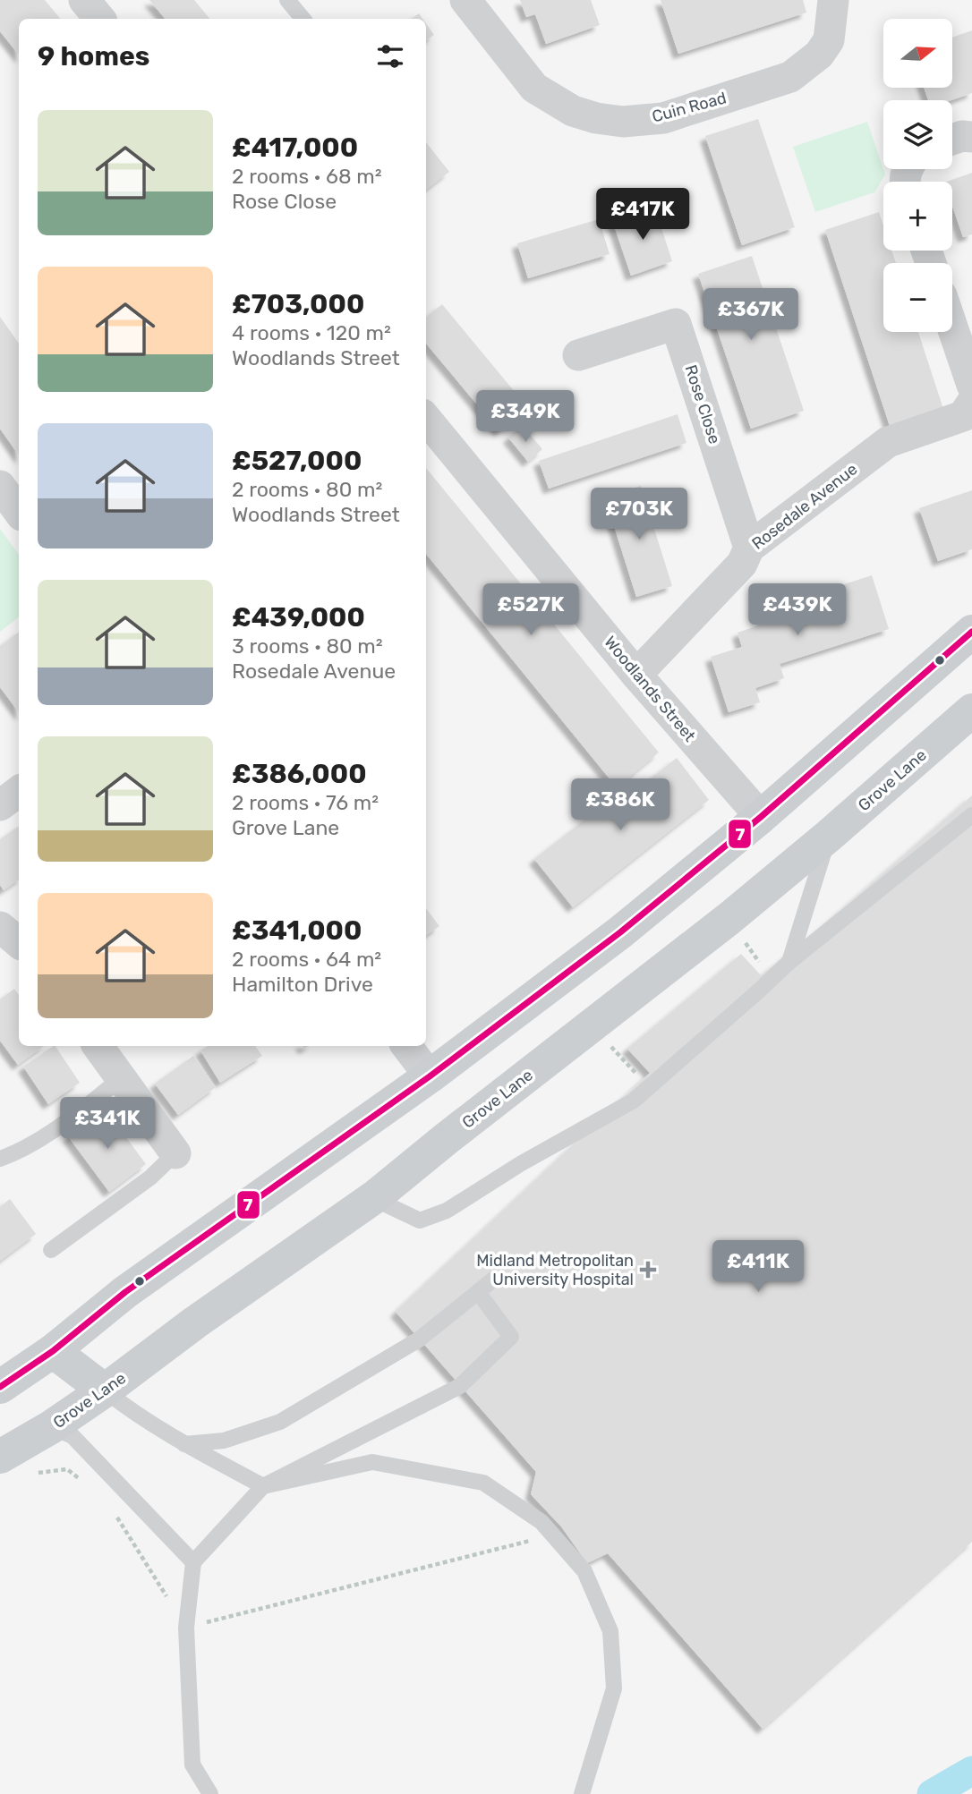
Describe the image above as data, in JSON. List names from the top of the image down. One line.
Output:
{"streets":{"main road":["Grove Lane"],"street":["Cuin Road","Rose Close","Rosedale Avenue","Woodlands Street"]},"crossings":[["Rose Close","Rosedale Avenue"],["Rosedale Avenue","Woodlands Street"]],"places":{"health":["Midland Metropolitan University Hospital"]},"lines":["transit line 7"],"north":"right","page":{"map_buttons":["+","−"],"heading":"9 homes","list":[{"name":"£417,000","note":"2 rooms · 68 m² · Rose Close"},{"name":"£703,000","note":"4 rooms · 120 m² · Woodlands Street"},{"name":"£527,000","note":"2 rooms · 80 m² · Woodlands Street"},{"name":"£439,000","note":"3 rooms · 80 m² · Rosedale Avenue"},{"name":"£386,000","note":"2 rooms · 76 m² · Grove Lane"},{"name":"£341,000","note":"2 rooms · 64 m² · Hamilton Drive"}],"price":["£417K","£367K","£349K","£703K","£527K","£439K","£386K","£341K","£411K"]}}
